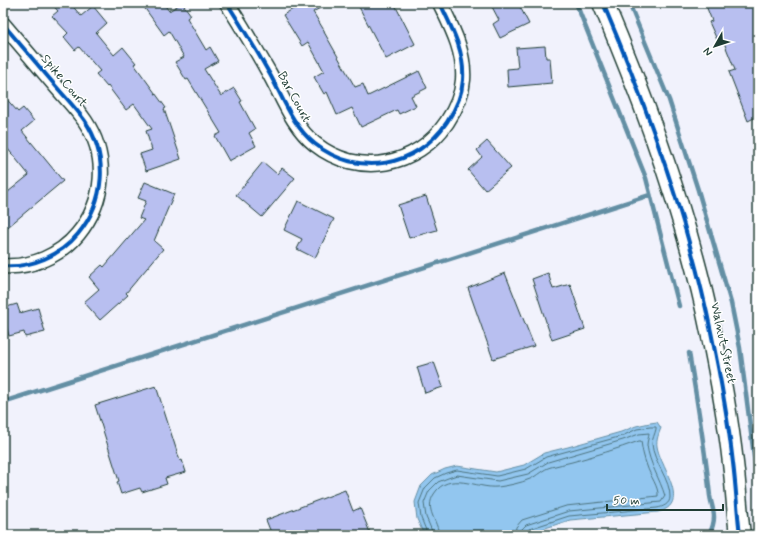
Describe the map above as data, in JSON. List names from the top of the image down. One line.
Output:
{"streets":{"street":["Spike Court","Bar Court","Walnut Street"]},"scale_bar":"50 m","north":"bottom left"}
